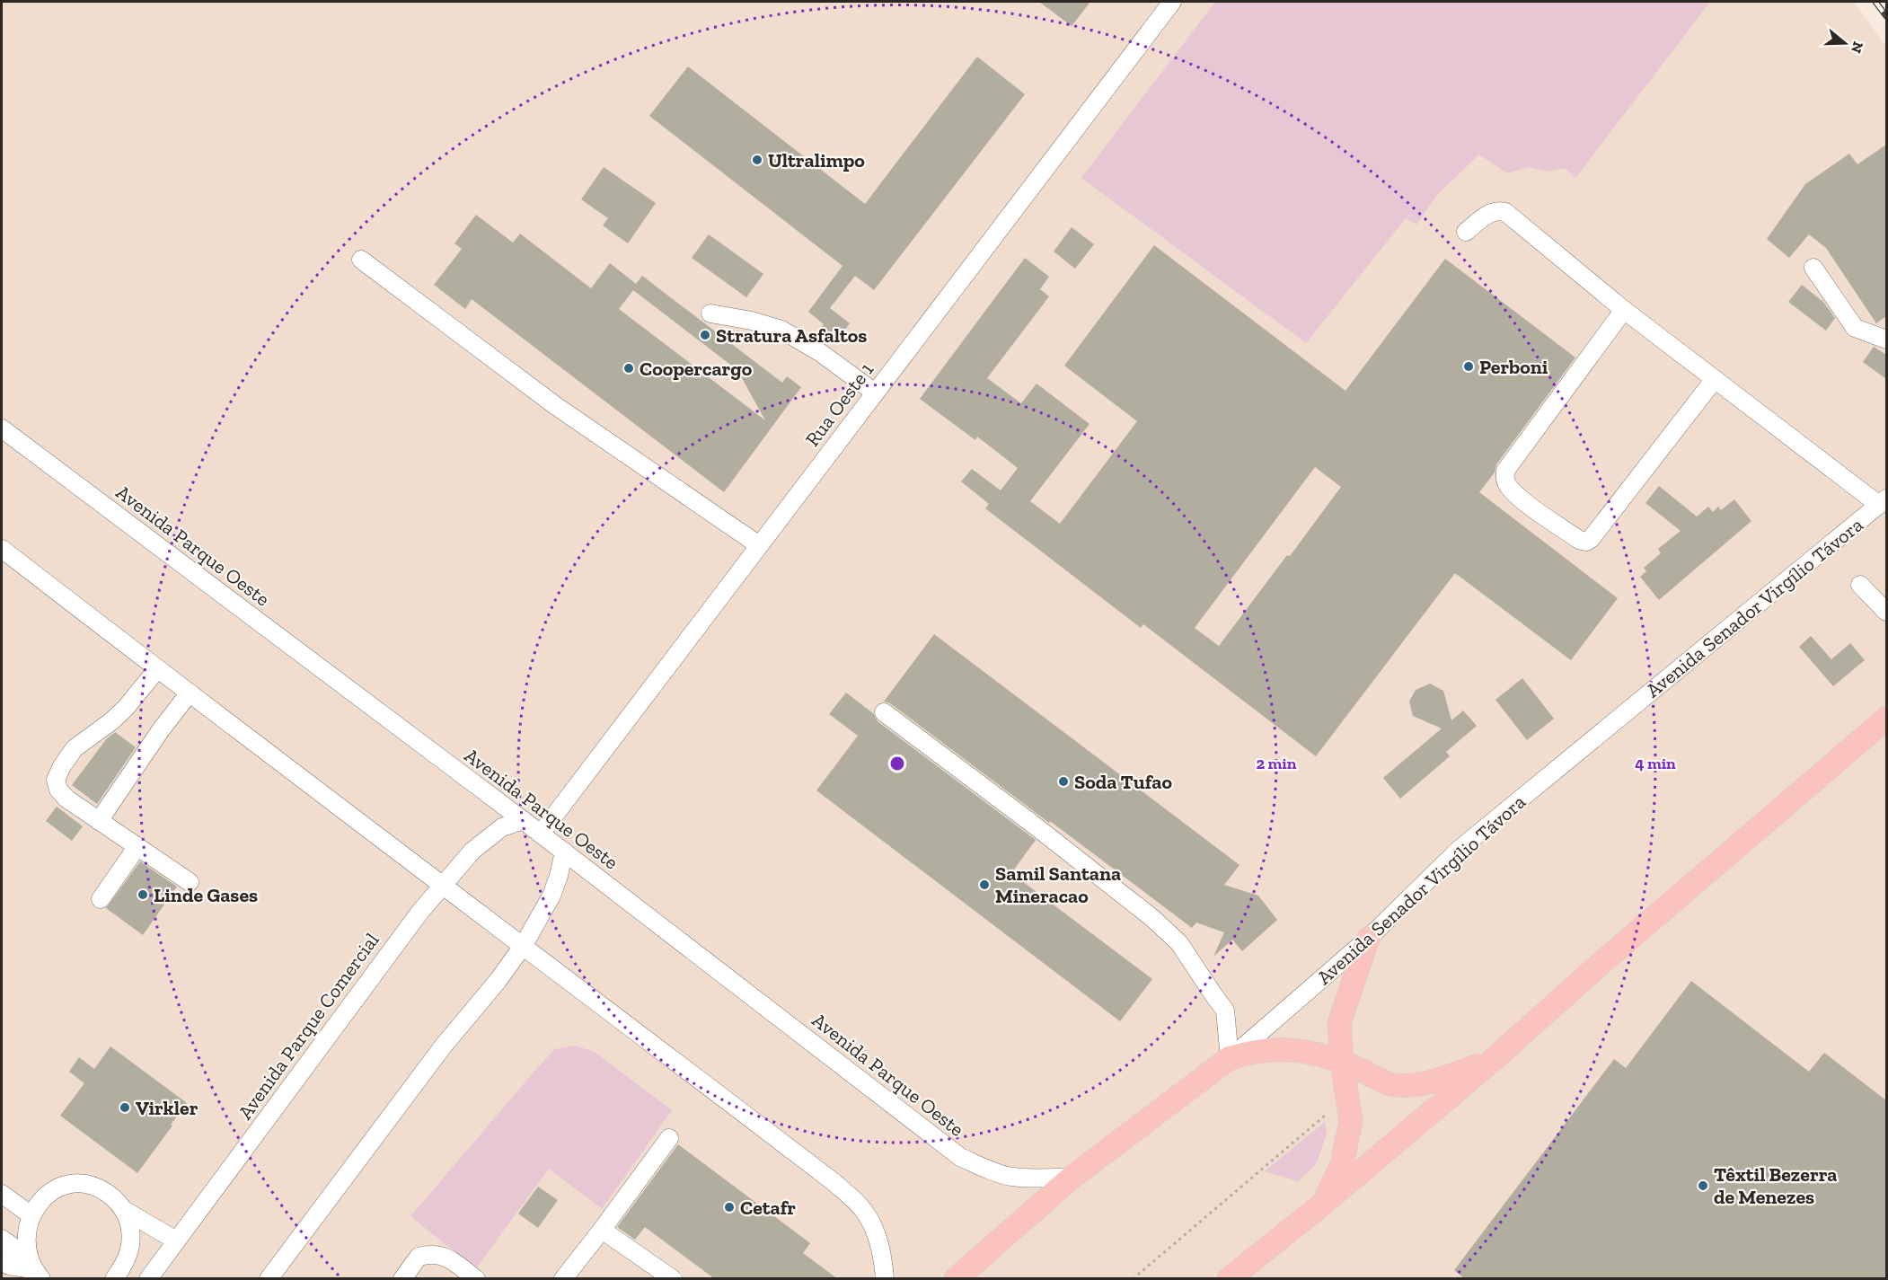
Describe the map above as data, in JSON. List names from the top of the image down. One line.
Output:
{"streets":{"main road":["Avenida Senador Virgílio Távora"],"street":["Rua Oeste 1","Avenida Parque Oeste","Avenida Parque Comercial"]},"crossings":[["Rua Oeste 1","Avenida Parque Oeste"],["Avenida Parque Oeste","Avenida Senador Virgílio Távora"],["Avenida Parque Oeste","Avenida Parque Comercial"]],"places":["Ultralimpo","Stratura Asfaltos","Perboni","Coopercargo","Soda Tufao","Samil Santana Mineracao","Linde Gases","Virkler","Têxtil Bezerra de Menezes","Cetafr"],"north":"right","rings":["2 min","4 min"]}
